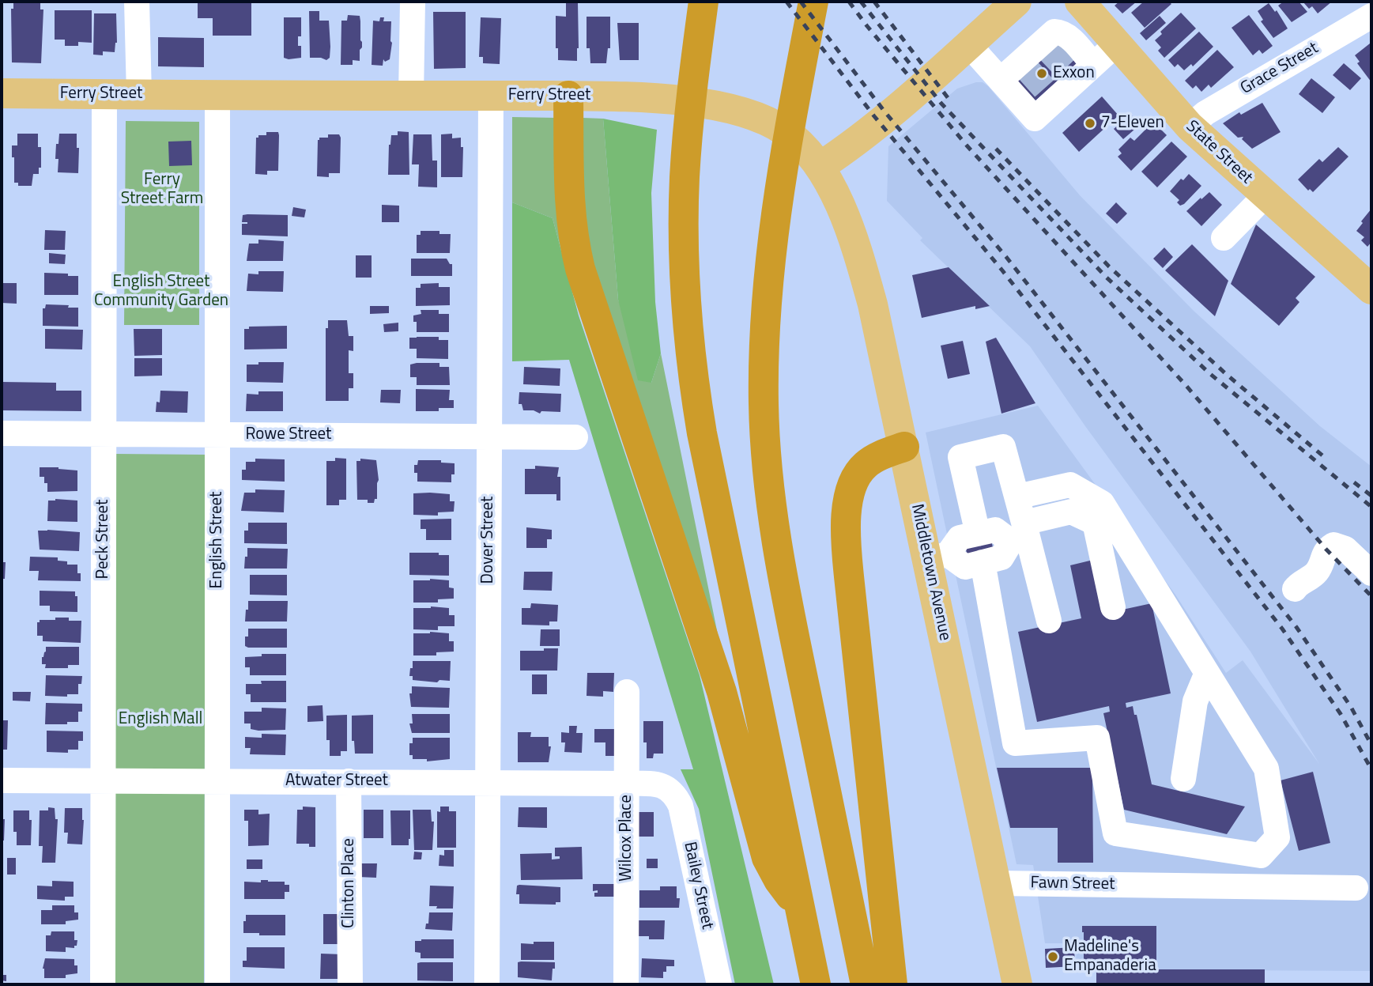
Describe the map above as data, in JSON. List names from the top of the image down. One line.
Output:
{"streets":{"main road":["Ferry Street","State Street","Middletown Avenue"],"street":["Grace Street","Rowe Street","Peck Street","English Street","Dover Street","Atwater Street","Wilcox Place","Clinton Place","Fawn Street","Bailey Street"]},"crossings":[["Grace Street","State Street"],["Ferry Street","Peck Street"],["Ferry Street","English Street"],["Ferry Street","Dover Street"],["Ferry Street","Middletown Avenue"],["Rowe Street","Peck Street"],["Rowe Street","English Street"],["Rowe Street","Dover Street"],["Peck Street","Atwater Street"],["English Street","Atwater Street"],["Dover Street","Atwater Street"],["Middletown Avenue","Fawn Street"],["Atwater Street","Wilcox Place"],["Atwater Street","Clinton Place"],["Atwater Street","Bailey Street"]],"parks":["Ferry Street Farm","English Street Community Garden","English Mall"],"places":["Exxon","7-Eleven","Madeline's Empanaderia"]}
